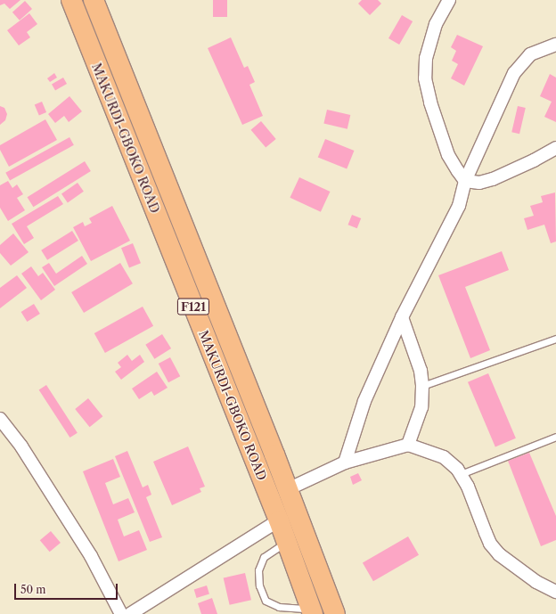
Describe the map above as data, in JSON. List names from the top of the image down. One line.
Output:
{"streets":{"main road":["MAKURDI-GBOKO ROAD","F121"]},"scale_bar":"50 m"}
